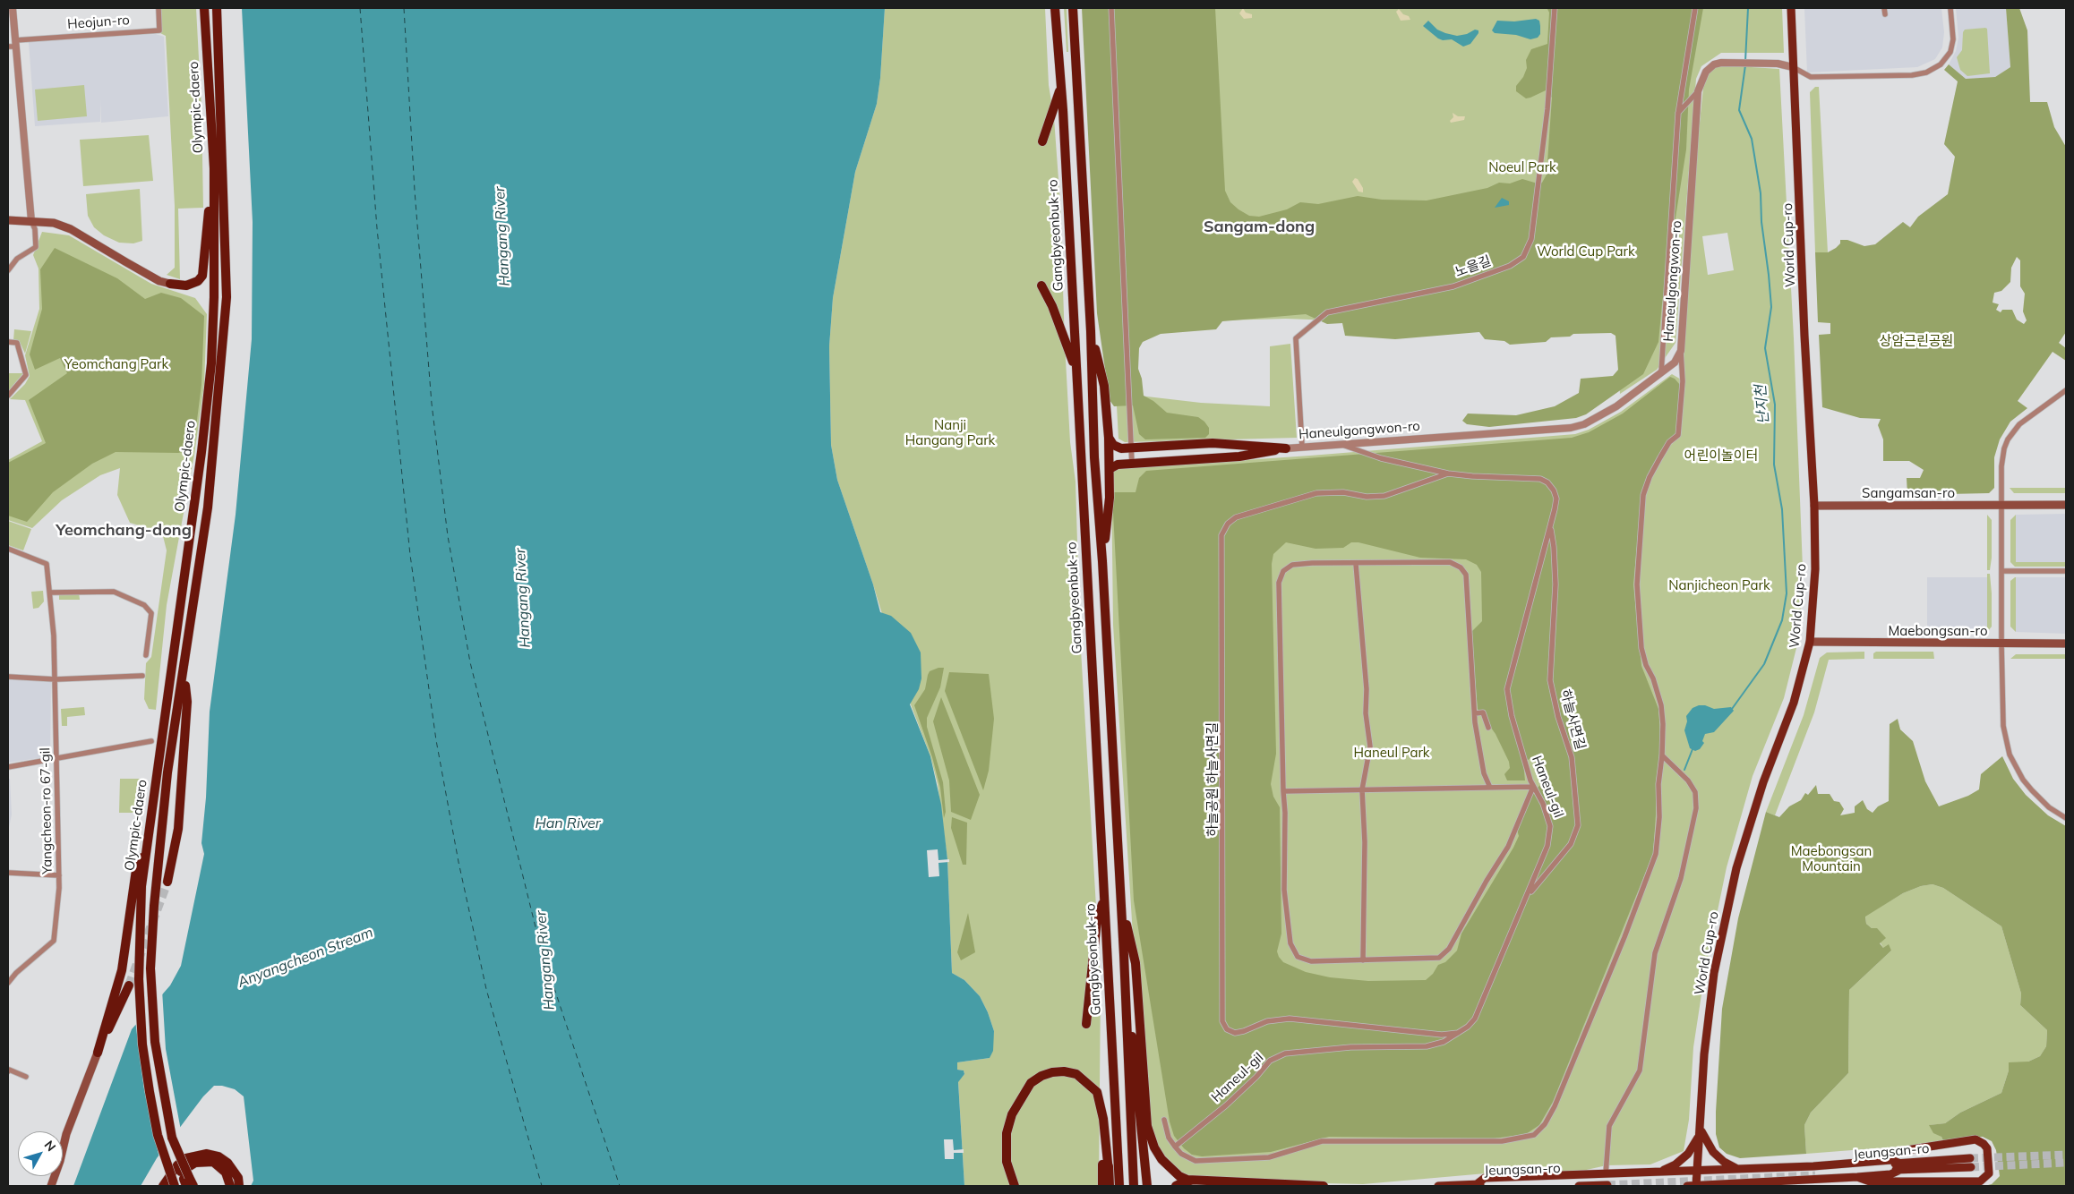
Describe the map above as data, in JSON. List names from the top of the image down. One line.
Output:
{"streets":{"highway":["Olympic-daero","Gangbyeonbuk-ro"],"main road":["World Cup-ro","Sangamsan-ro","Maebongsan-ro","Jeungsan-ro"],"street":["Heojun-ro","노을길","Haneulgongwon-ro","하늘사면길","하늘공원 하늘사면길","Haneul-gil","Yangcheon-ro 67-gil"]},"crossings":[["World Cup-ro","Haneulgongwon-ro"],["World Cup-ro","Sangamsan-ro"],["World Cup-ro","Maebongsan-ro"],["노을길","Haneulgongwon-ro"],["Haneulgongwon-ro","Haneul-gil"],["하늘사면길","Haneul-gil"],["하늘공원 하늘사면길","Haneul-gil"]],"districts":["Sangam-dong","Yeomchang-dong"],"water":["Hangang River","난지천","Han River","Anyangcheon Stream"],"parks":["Noeul Park","World Cup Park","상암근린공원","Yeomchang Park","Nanji Hangang Park","어린이놀이터","Nanjicheon Park","Haneul Park","Maebongsan Mountain"],"north":"top right"}
